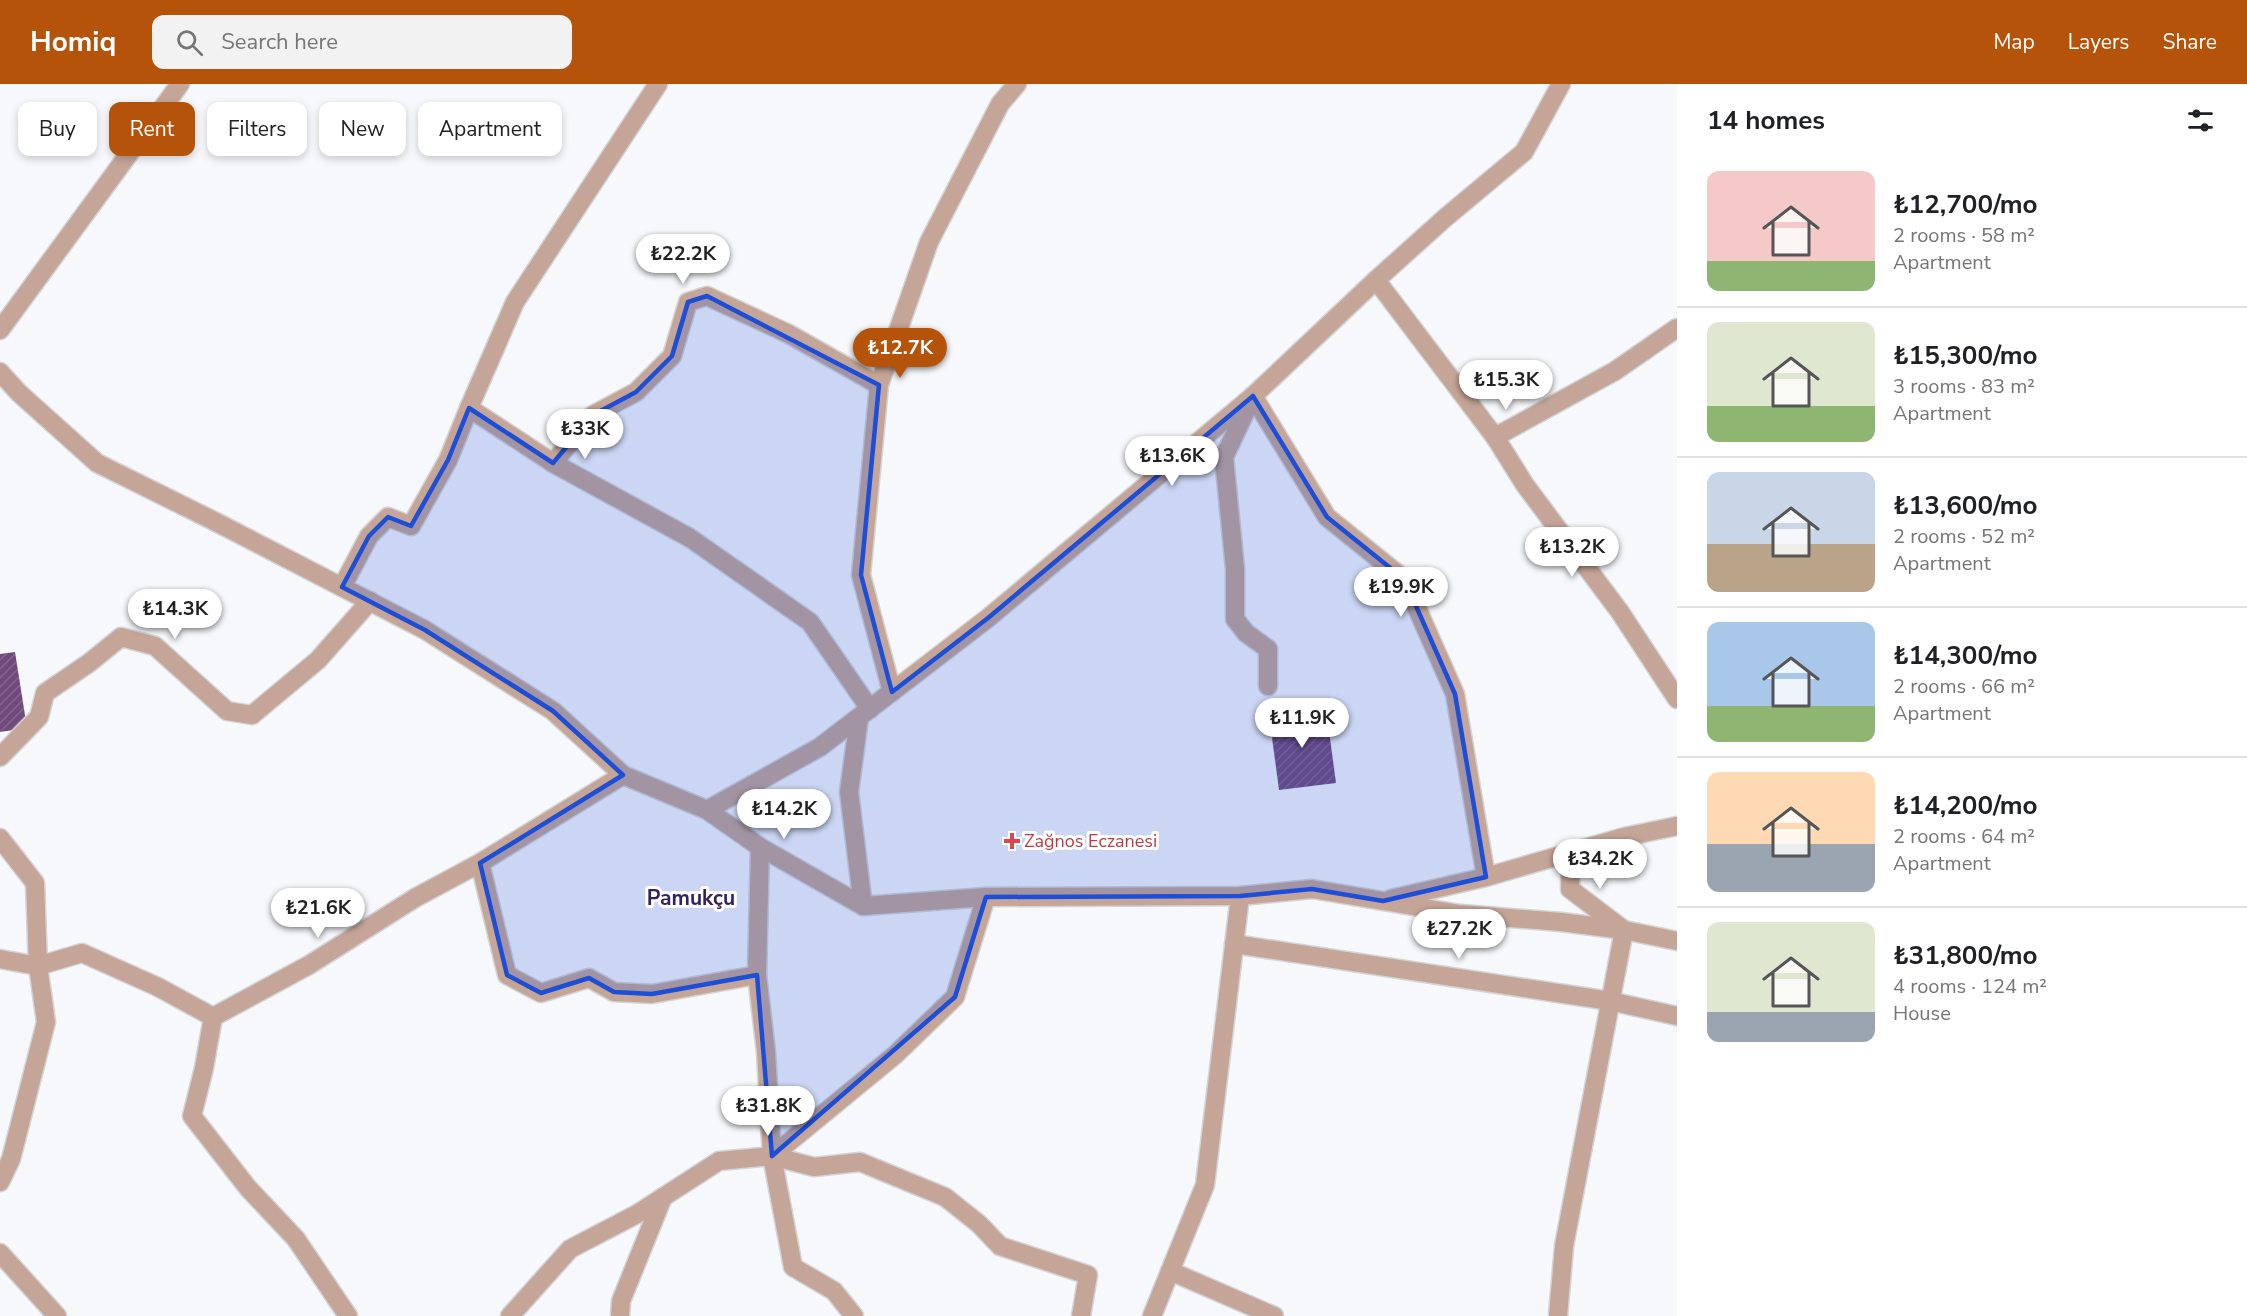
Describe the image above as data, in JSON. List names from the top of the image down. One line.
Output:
{"districts":["Pamukçu"],"places":{"health":["Zağnos Eczanesi"]},"page":{"header":"Homiq","search":"Search here","nav":["Map","Layers","Share"],"heading":"14 homes","chip":["Buy","Rent","Filters","New","Apartment"],"list":[{"name":"₺12,700/mo","note":"2 rooms · 58 m² · Apartment"},{"name":"₺15,300/mo","note":"3 rooms · 83 m² · Apartment"},{"name":"₺13,600/mo","note":"2 rooms · 52 m² · Apartment"},{"name":"₺14,300/mo","note":"2 rooms · 66 m² · Apartment"},{"name":"₺14,200/mo","note":"2 rooms · 64 m² · Apartment"},{"name":"₺31,800/mo","note":"4 rooms · 124 m² · House"}],"price":["₺22.2K","₺12.7K","₺15.3K","₺33K","₺13.6K","₺13.2K","₺19.9K","₺14.3K","₺11.9K","₺14.2K","₺34.2K","₺21.6K","₺27.2K","₺31.8K"]}}
